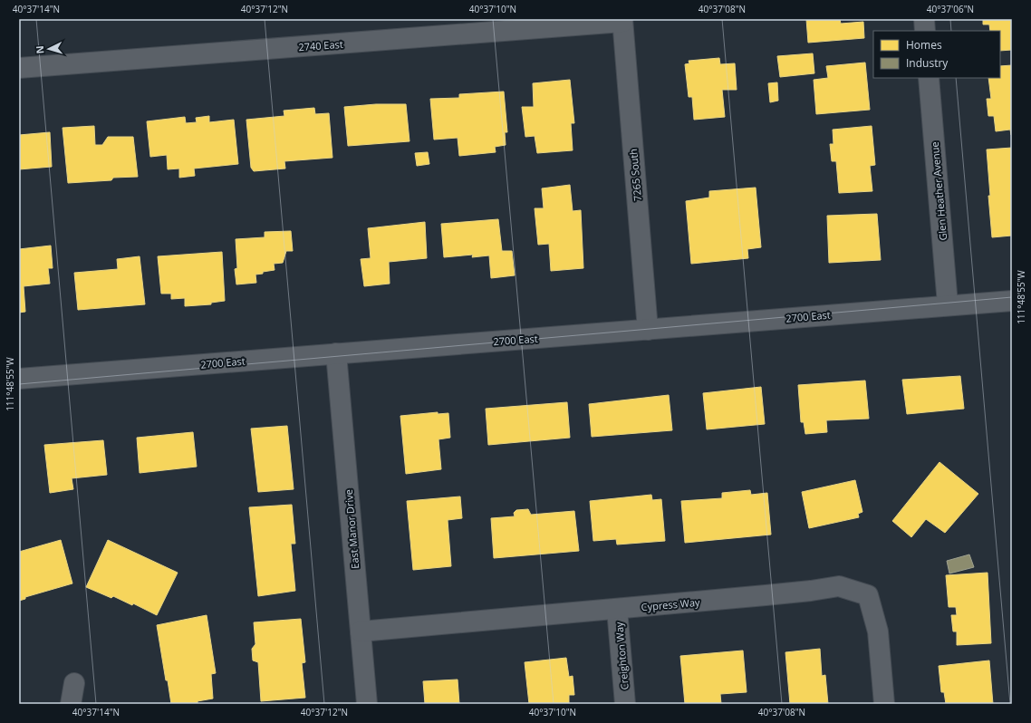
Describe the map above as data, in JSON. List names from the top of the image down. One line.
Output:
{"streets":{"street":["2740 East","7265 South","Glen Heather Avenue","2700 East","East Manor Drive","Cypress Way","Creighton Way"]},"crossings":[["2740 East","7265 South"],["7265 South","2700 East"],["Glen Heather Avenue","2700 East"],["2700 East","East Manor Drive"],["East Manor Drive","Cypress Way"],["Cypress Way","Creighton Way"]],"legend":["Homes","Industry"],"north":"left","coordinates":["40°37'14\"N","40°37'12\"N","40°37'10\"N","40°37'08\"N","40°37'06\"N","111°48'55\"W"]}
